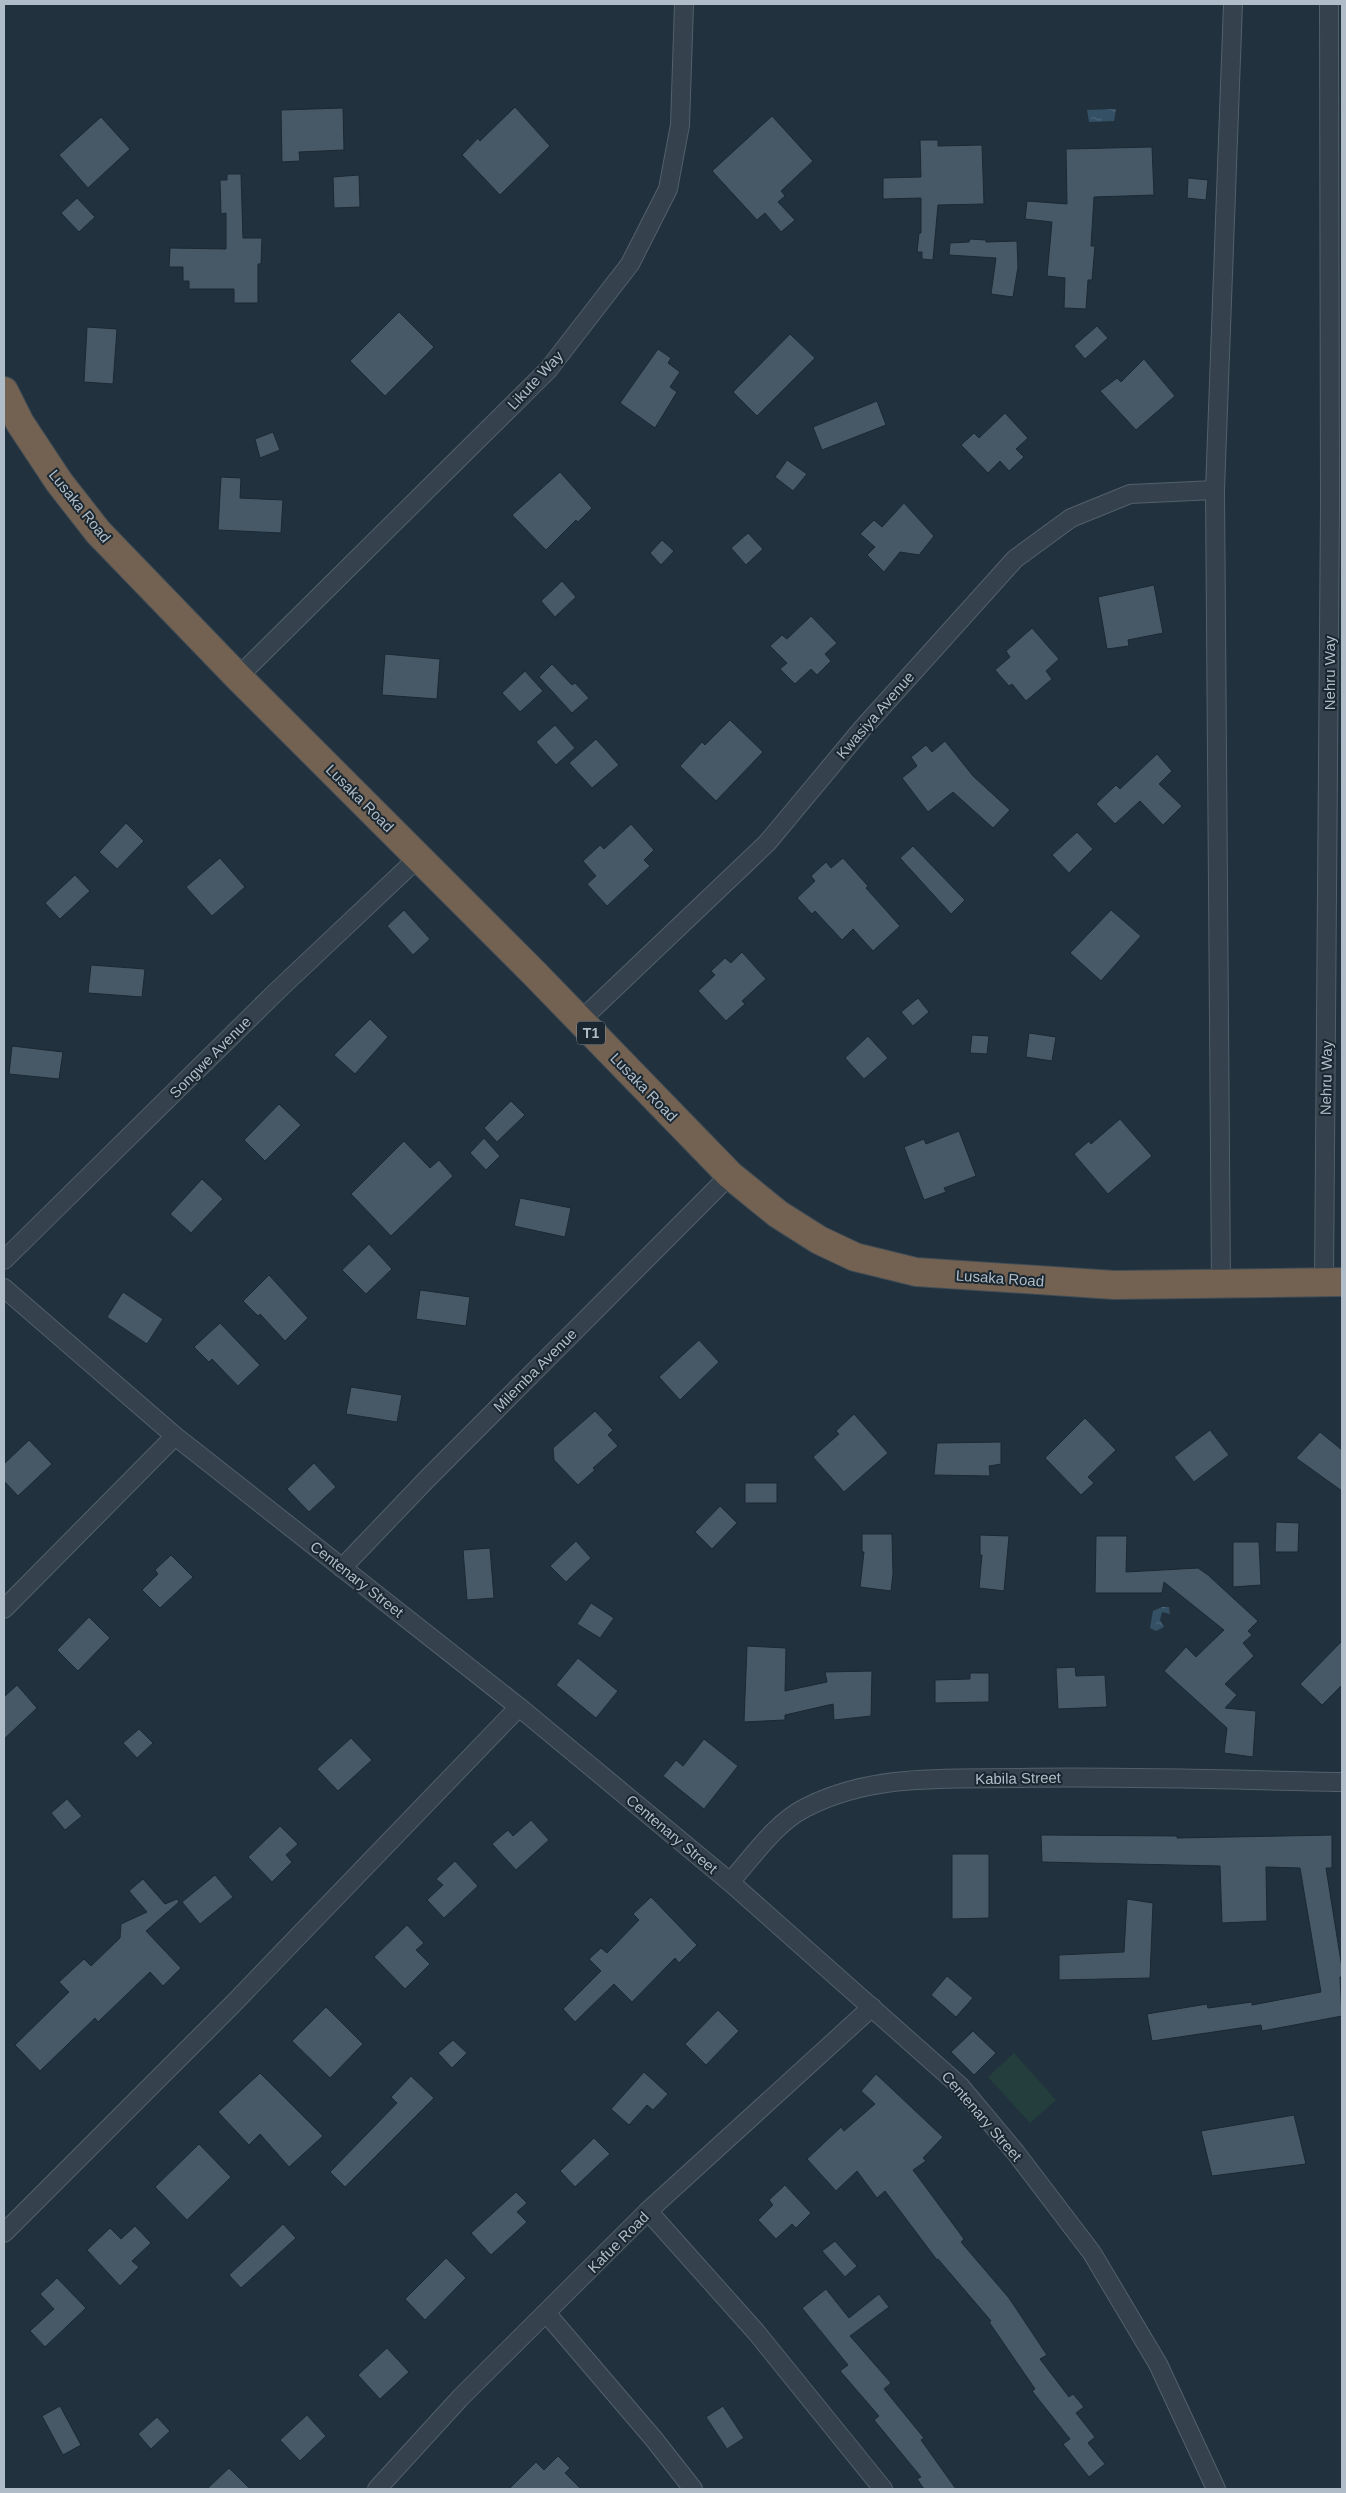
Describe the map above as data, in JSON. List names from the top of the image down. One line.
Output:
{"streets":{"highway":["Lusaka Road","T1"],"street":["Likute Way","Nehru Way","Kwasiya Avenue","Songwe Avenue","Milemba Avenue","Centenary Street","Kabila Street","Kafue Road"]},"crossings":[["Likute Way","Lusaka Road"],["Lusaka Road","Nehru Way"],["Lusaka Road","Kwasiya Avenue"],["Lusaka Road","Songwe Avenue"],["Lusaka Road","Milemba Avenue"],["Milemba Avenue","Centenary Street"],["Centenary Street","Kabila Street"],["Centenary Street","Kafue Road"]]}
